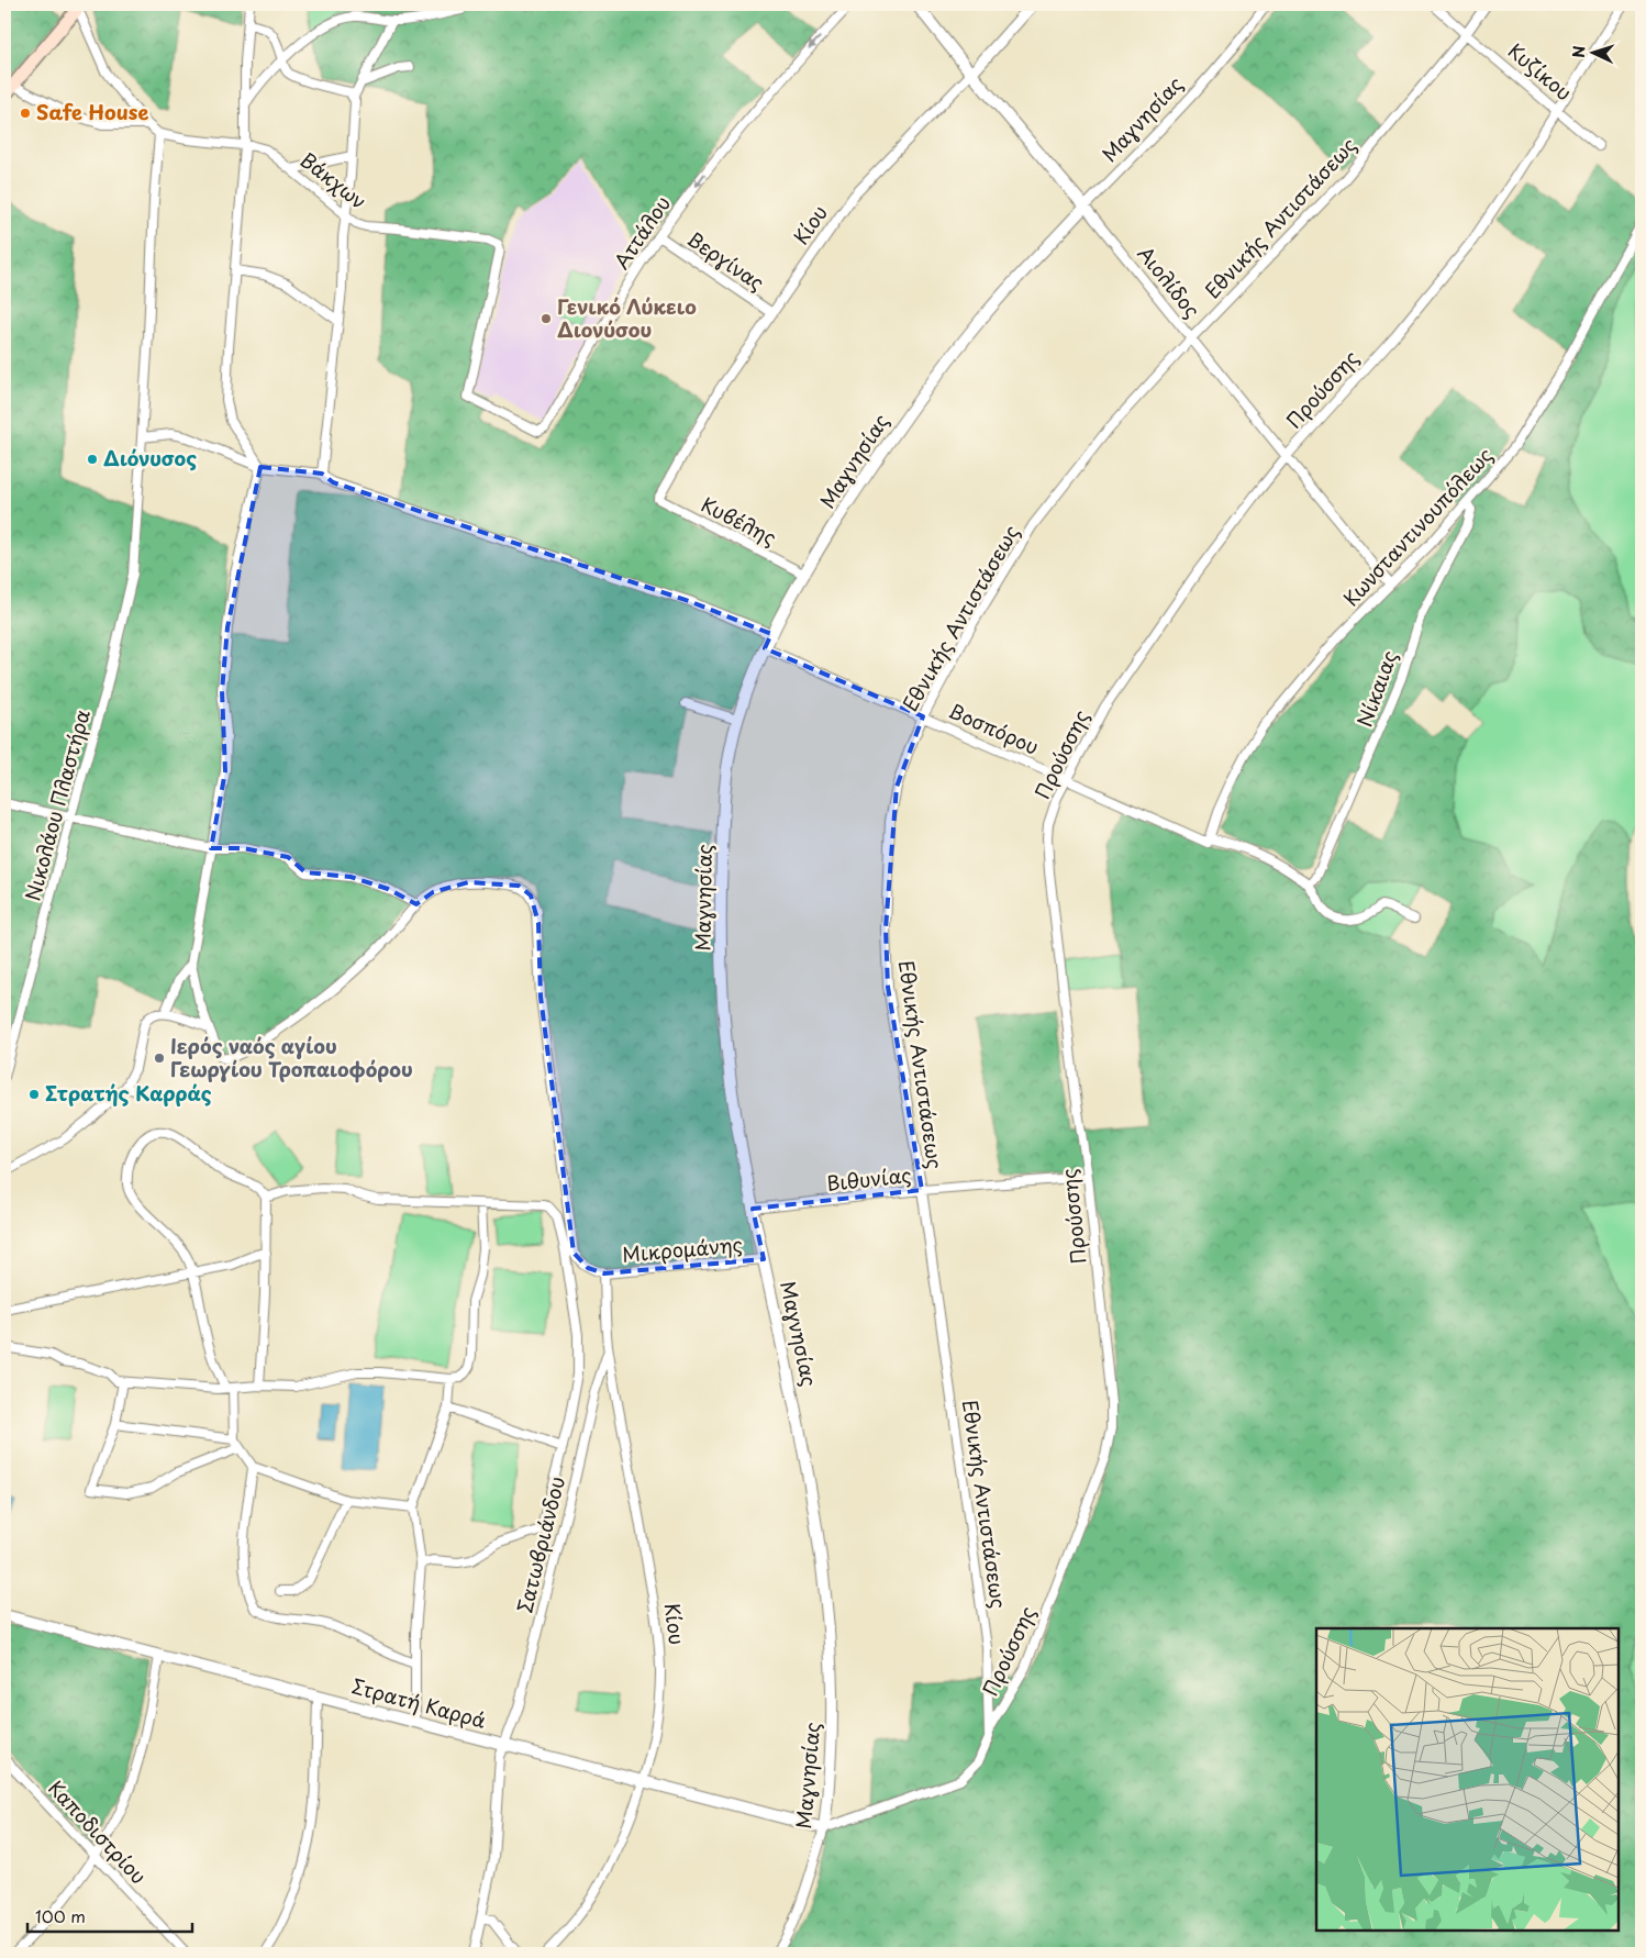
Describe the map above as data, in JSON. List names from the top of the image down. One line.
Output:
{"streets":{"street":["Κυζίκου","Μαγνησίας","Βάκχων","Εθνικής Αντιστάσεως","Κίου","Αττάλου","Βεργίνας","Αιολίδος","Προύσσης","Κυβέλης","Κωνσταντινουπόλεως","Νίκαιας","Βοσπόρου","Νικολάου Πλαστήρα","Βιθυνίας","Μικρομάνης","Σατωβριάνδου","Στρατή Καρρά","Καποδιστρίου"]},"crossings":[["Κυζίκου","Εθνικής Αντιστάσεως"],["Κυζίκου","Προύσσης"],["Μαγνησίας","Εθνικής Αντιστάσεως"],["Μαγνησίας","Αιολίδος"],["Μαγνησίας","Κυβέλης"],["Μαγνησίας","Βοσπόρου"],["Μαγνησίας","Βιθυνίας"],["Μαγνησίας","Μικρομάνης"],["Μαγνησίας","Στρατή Καρρά"],["Βάκχων","Αττάλου"],["Βάκχων","Νικολάου Πλαστήρα"],["Εθνικής Αντιστάσεως","Αιολίδος"],["Εθνικής Αντιστάσεως","Προύσσης"],["Εθνικής Αντιστάσεως","Βοσπόρου"],["Εθνικής Αντιστάσεως","Βιθυνίας"],["Εθνικής Αντιστάσεως","Στρατή Καρρά"],["Κίου","Βεργίνας"],["Κίου","Αιολίδος"],["Κίου","Κυβέλης"],["Κίου","Μικρομάνης"],["Κίου","Σατωβριάνδου"],["Κίου","Στρατή Καρρά"],["Αττάλου","Βεργίνας"],["Αιολίδος","Προύσσης"],["Αιολίδος","Κωνσταντινουπόλεως"],["Προύσσης","Βοσπόρου"],["Προύσσης","Βιθυνίας"],["Κωνσταντινουπόλεως","Νίκαιας"],["Κωνσταντινουπόλεως","Βοσπόρου"],["Νίκαιας","Βοσπόρου"],["Σατωβριάνδου","Στρατή Καρρά"]],"one_way":["Αττάλου"],"places":["Safe House","Γενικό Λύκειο Διονύσου","Διόνυσος","Ιερός ναός αγίου Γεωργίου Τροπαιοφόρου","Στρατής Καρράς"],"scale_bar":"100 m","north":"left"}
